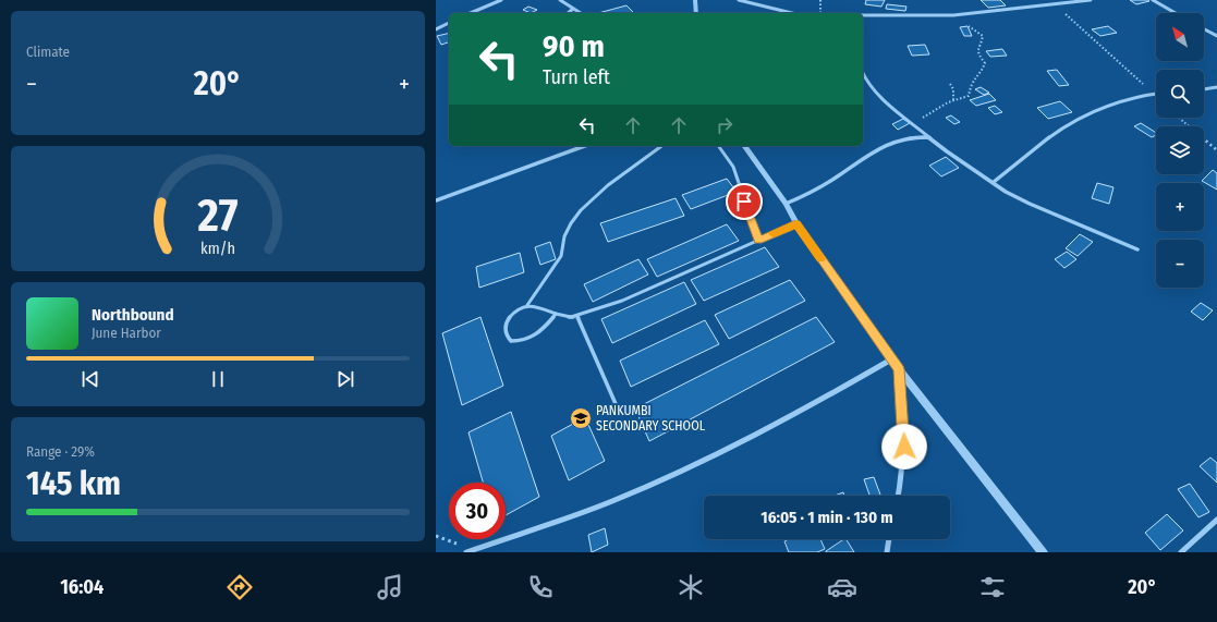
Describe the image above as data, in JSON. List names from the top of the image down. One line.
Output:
{"places":{"school or university":["PANKUMBI SECONDARY SCHOOL"]},"north":"top left","page":{"tile":["Climate",["Range · 29%","145 km"]],"map_buttons":["+","−"],"turn":["90 m","Turn left"],"heat":["−","20°","+"],"song":["Northbound","June Harbor"],"limit":"30","trip":"16:05 · 1 min · 130 m","tabs":["16:04","20°"],"gauge":["27","km/h"]}}
